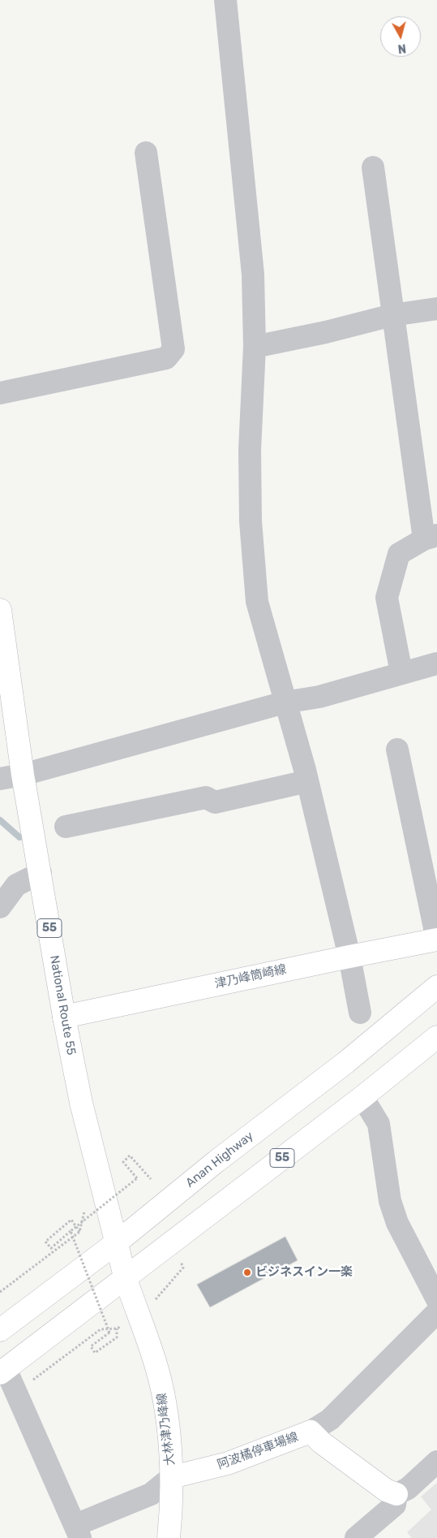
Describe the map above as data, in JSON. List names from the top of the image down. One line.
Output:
{"streets":{"main road":["55","津乃峰筒崎線","National Route 55","Anan Highway","大林津乃峰線","阿波橘停車場線"]},"crossings":[["55","National Route 55"],["55","大林津乃峰線"],["津乃峰筒崎線","National Route 55"],["National Route 55","Anan Highway"],["National Route 55","大林津乃峰線"],["大林津乃峰線","阿波橘停車場線"]],"places":["ビジネスイン一楽"],"north":"bottom"}
